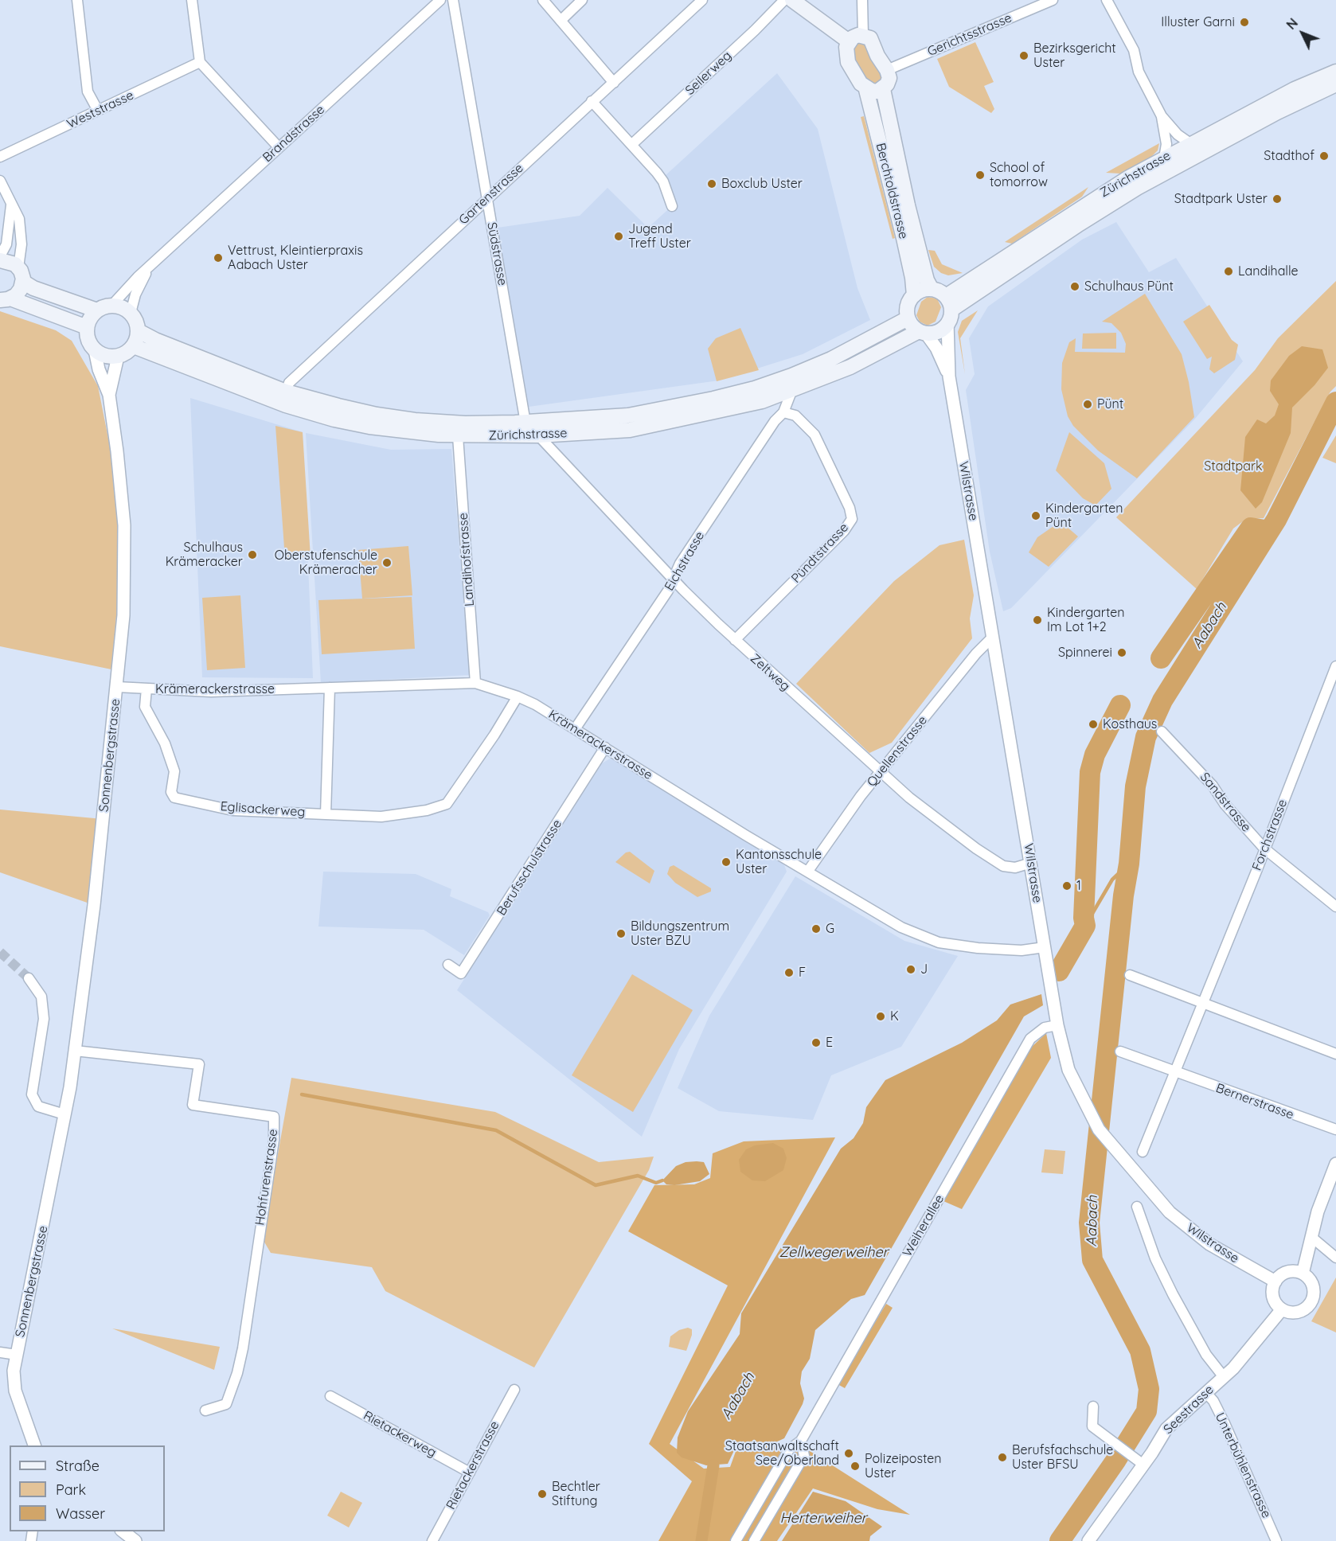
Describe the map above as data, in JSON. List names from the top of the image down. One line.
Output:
{"streets":{"main road":["Zürichstrasse","Berchtoldstrasse"],"street":["Gerichtsstrasse","Seilerweg","Weststrasse","Brandstrasse","Gartenstrasse","Südstrasse","Wilstrasse","Pündtstrasse","Landihofstrasse","Eichstrasse","Zeltweg","Krämerackerstrasse","Quellenstrasse","Sonnenbergstrasse","Sandstrasse","Eglisackerweg","Forchstrasse","Berufsschulstrasse","Bernerstrasse","Hohfurenstrasse","Weiherallee","Seestrasse","Rietackerweg","Rietackerstrasse","Unterbühlenstrasse"]},"crossings":[["Brandstrasse","Zürichstrasse"],["Brandstrasse","Sonnenbergstrasse"],["Zürichstrasse","Berchtoldstrasse"],["Zürichstrasse","Gartenstrasse"],["Zürichstrasse","Südstrasse"],["Zürichstrasse","Wilstrasse"],["Zürichstrasse","Landihofstrasse"],["Zürichstrasse","Eichstrasse"],["Zürichstrasse","Zeltweg"],["Zürichstrasse","Sonnenbergstrasse"],["Berchtoldstrasse","Wilstrasse"],["Gartenstrasse","Südstrasse"],["Wilstrasse","Zeltweg"],["Wilstrasse","Krämerackerstrasse"],["Wilstrasse","Quellenstrasse"],["Wilstrasse","Weiherallee"],["Wilstrasse","Seestrasse"],["Pündtstrasse","Eichstrasse"],["Pündtstrasse","Zeltweg"],["Landihofstrasse","Krämerackerstrasse"],["Eichstrasse","Zeltweg"],["Eichstrasse","Krämerackerstrasse"],["Zeltweg","Quellenstrasse"],["Krämerackerstrasse","Quellenstrasse"],["Krämerackerstrasse","Sonnenbergstrasse"],["Krämerackerstrasse","Eglisackerweg"],["Krämerackerstrasse","Berufsschulstrasse"],["Sonnenbergstrasse","Hohfurenstrasse"],["Sandstrasse","Forchstrasse"],["Forchstrasse","Bernerstrasse"],["Seestrasse","Unterbühlenstrasse"],["Rietackerweg","Rietackerstrasse"]],"water":["Aabach","Zellwegerweiher","Herterweiher"],"parks":["Stadtpark"],"places":["Illuster Garni","Bezirksgericht Uster","Stadthof","School of tomorrow","Boxclub Uster","Stadtpark Uster","Jugend Treff Uster","Vettrust, Kleintierpraxis Aabach Uster","Landihalle","Schulhaus Pünt","Pünt","Kindergarten Pünt","Schulhaus Krämeracker","Oberstufenschule Krämeracher","Kindergarten Im Lot 1+2","Spinnerei","Kosthaus","Kantonsschule Uster","1","G","Bildungszentrum Uster BZU","J","F","K","E","Staatsanwaltschaft See/Oberland","Berufsfachschule Uster BFSU","Polizeiposten Uster","Bechtler Stiftung"],"legend":["Straße","Park","Wasser"],"north":"top left"}
